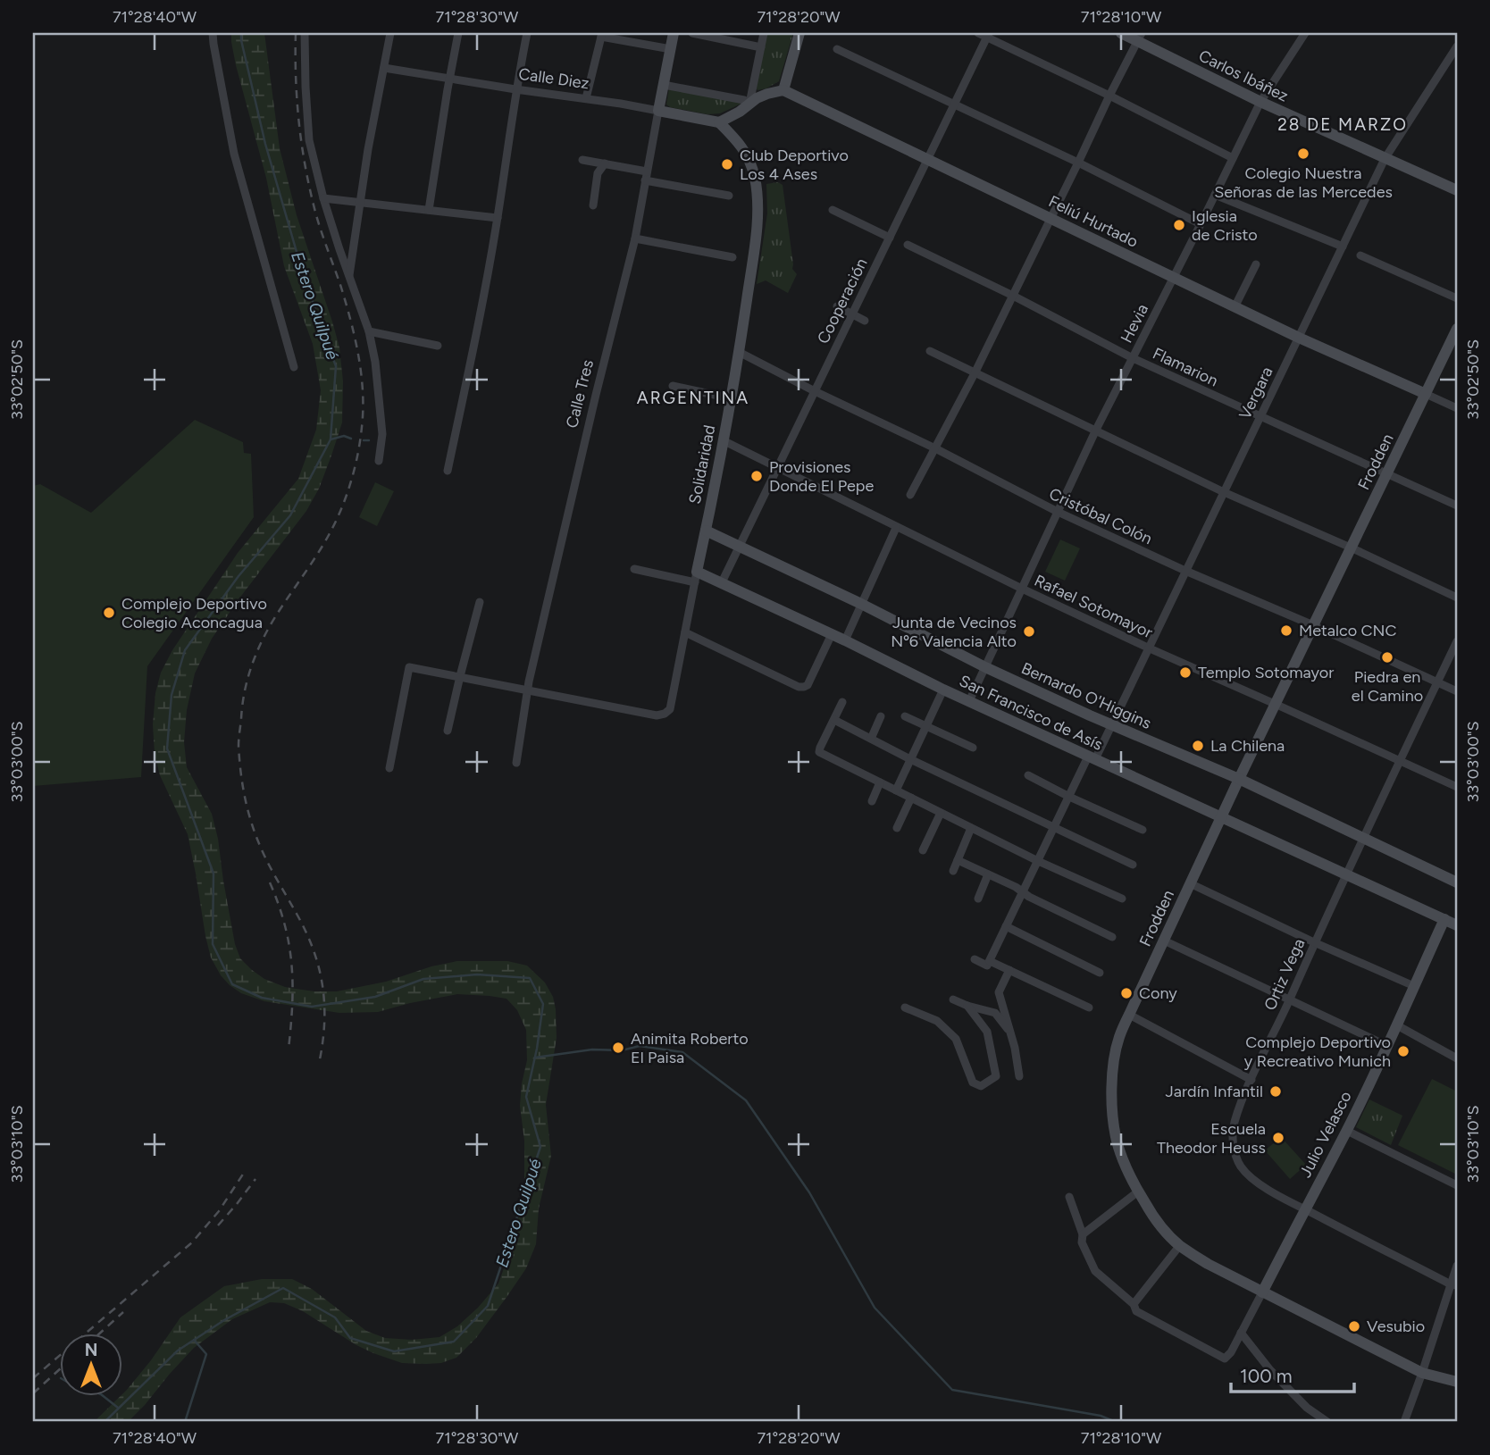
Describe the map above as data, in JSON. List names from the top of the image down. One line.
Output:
{"streets":{"main road":["Carlos Ibáñez","Calle Diez","Feliú Hurtado","Calle Tres","Frodden","Solidaridad","Bernardo O'Higgins","San Francisco de Asís","Julio Velasco"],"street":["Cooperación","Hevia","Flamarion","Vergara","Cristóbal Colón","Rafael Sotomayor","Ortiz Vega"]},"crossings":[["Carlos Ibáñez","Hevia"],["Carlos Ibáñez","Vergara"],["Calle Diez","Calle Tres"],["Calle Diez","Solidaridad"],["Feliú Hurtado","Cooperación"],["Feliú Hurtado","Hevia"],["Feliú Hurtado","Vergara"],["Feliú Hurtado","Frodden"],["Cooperación","Cristóbal Colón"],["Cooperación","Rafael Sotomayor"],["Cooperación","Bernardo O'Higgins"],["Cooperación","San Francisco de Asís"],["Hevia","Flamarion"],["Hevia","Cristóbal Colón"],["Hevia","Rafael Sotomayor"],["Hevia","Bernardo O'Higgins"],["Hevia","San Francisco de Asís"],["Flamarion","Vergara"],["Flamarion","Frodden"],["Vergara","Cristóbal Colón"],["Vergara","Rafael Sotomayor"],["Vergara","Bernardo O'Higgins"],["Vergara","San Francisco de Asís"],["Calle Tres","Solidaridad"],["Frodden","Cristóbal Colón"],["Frodden","Rafael Sotomayor"],["Frodden","Bernardo O'Higgins"],["Frodden","San Francisco de Asís"],["Frodden","Julio Velasco"],["Solidaridad","Cristóbal Colón"],["Solidaridad","Rafael Sotomayor"],["Solidaridad","Bernardo O'Higgins"],["Solidaridad","San Francisco de Asís"],["Cristóbal Colón","Ortiz Vega"],["Rafael Sotomayor","Ortiz Vega"],["Bernardo O'Higgins","Ortiz Vega"],["San Francisco de Asís","Ortiz Vega"],["San Francisco de Asís","Julio Velasco"],["Ortiz Vega","Julio Velasco"]],"districts":["28 DE MARZO","ARGENTINA"],"water":["Estero Quilpué"],"places":["Colegio Nuestra Señoras de las Mercedes","Club Deportivo Los 4 Ases","Iglesia de Cristo","Provisiones Donde El Pepe","Complejo Deportivo Colegio Aconcagua","Metalco CNC","Junta de Vecinos Nº6 Valencia Alto","Piedra en el Camino","Templo Sotomayor","La Chilena","Cony","Animita Roberto El Paisa","Complejo Deportivo y Recreativo Munich","Jardín Infantil","Escuela Theodor Heuss","Vesubio"],"scale_bar":"100 m","north":"top","coordinates":["71°28'40\"W","71°28'30\"W","71°28'20\"W","71°28'10\"W","33°02'50\"S","33°03'00\"S","33°03'10\"S"]}
